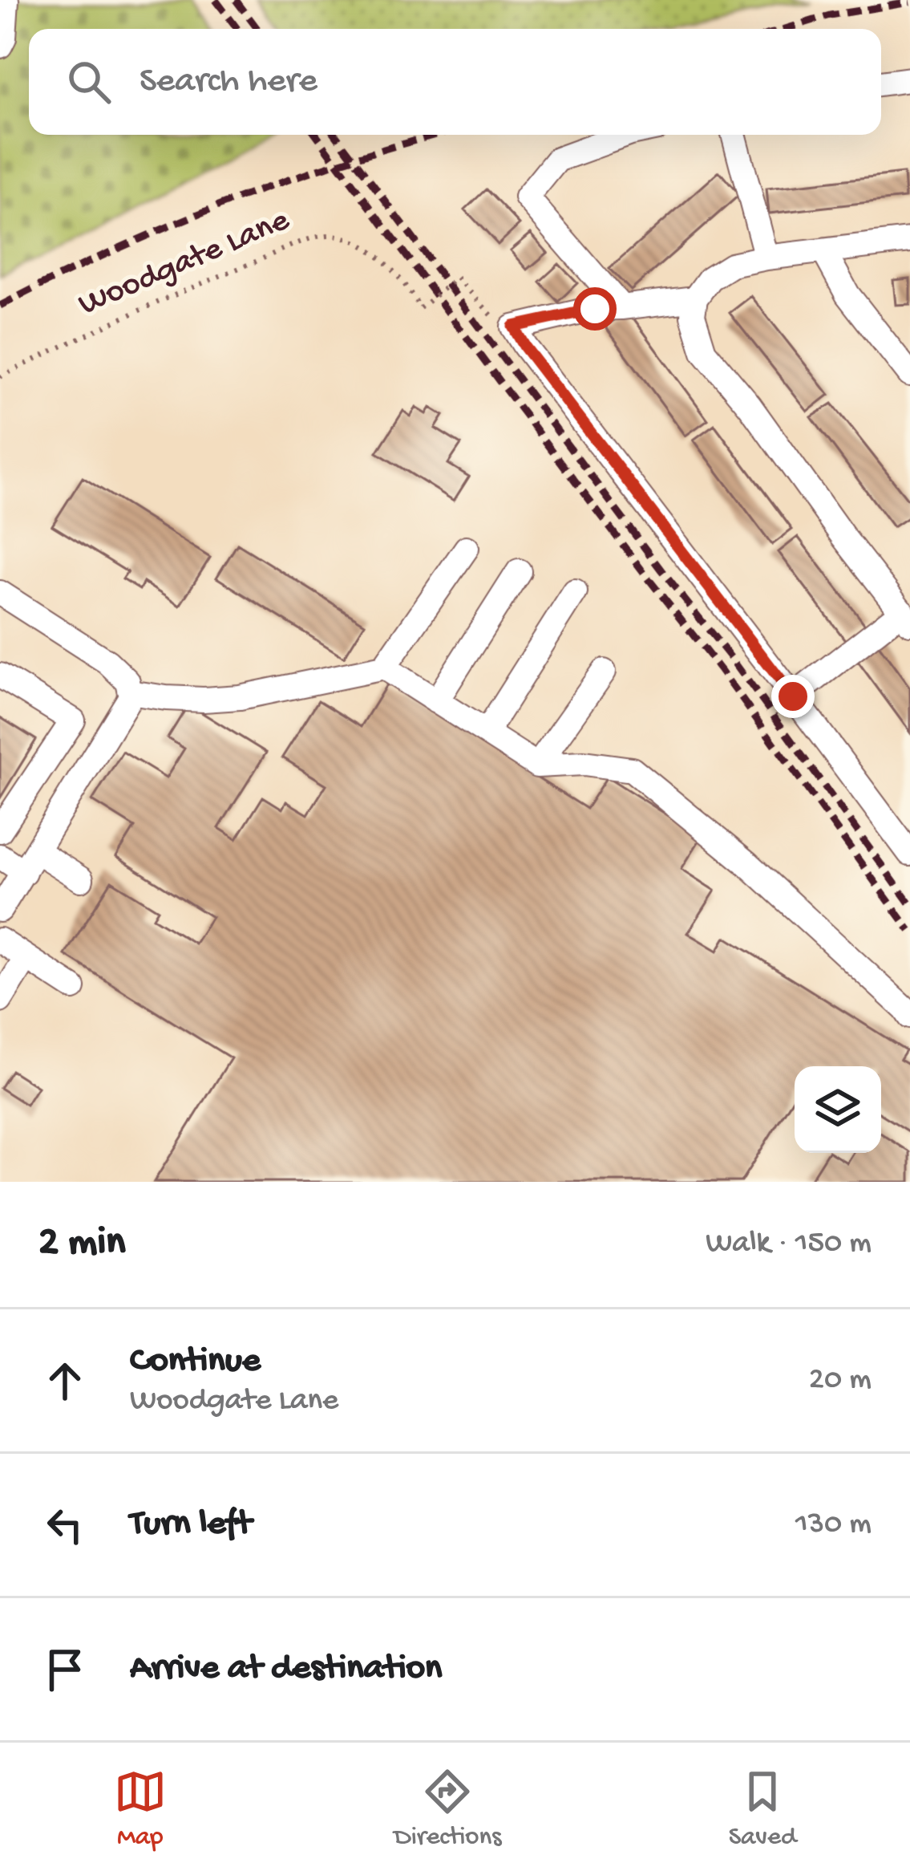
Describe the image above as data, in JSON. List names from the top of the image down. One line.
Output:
{"streets":{"path":["Woodgate Lane"]},"page":{"search":"Search here","heading":["2 min","Walk · 150 m"],"list":[["Continue","Woodgate Lane","20 m"],["Turn left","130 m"],"Arrive at destination"],"nav":["Map","Directions","Saved"]}}
